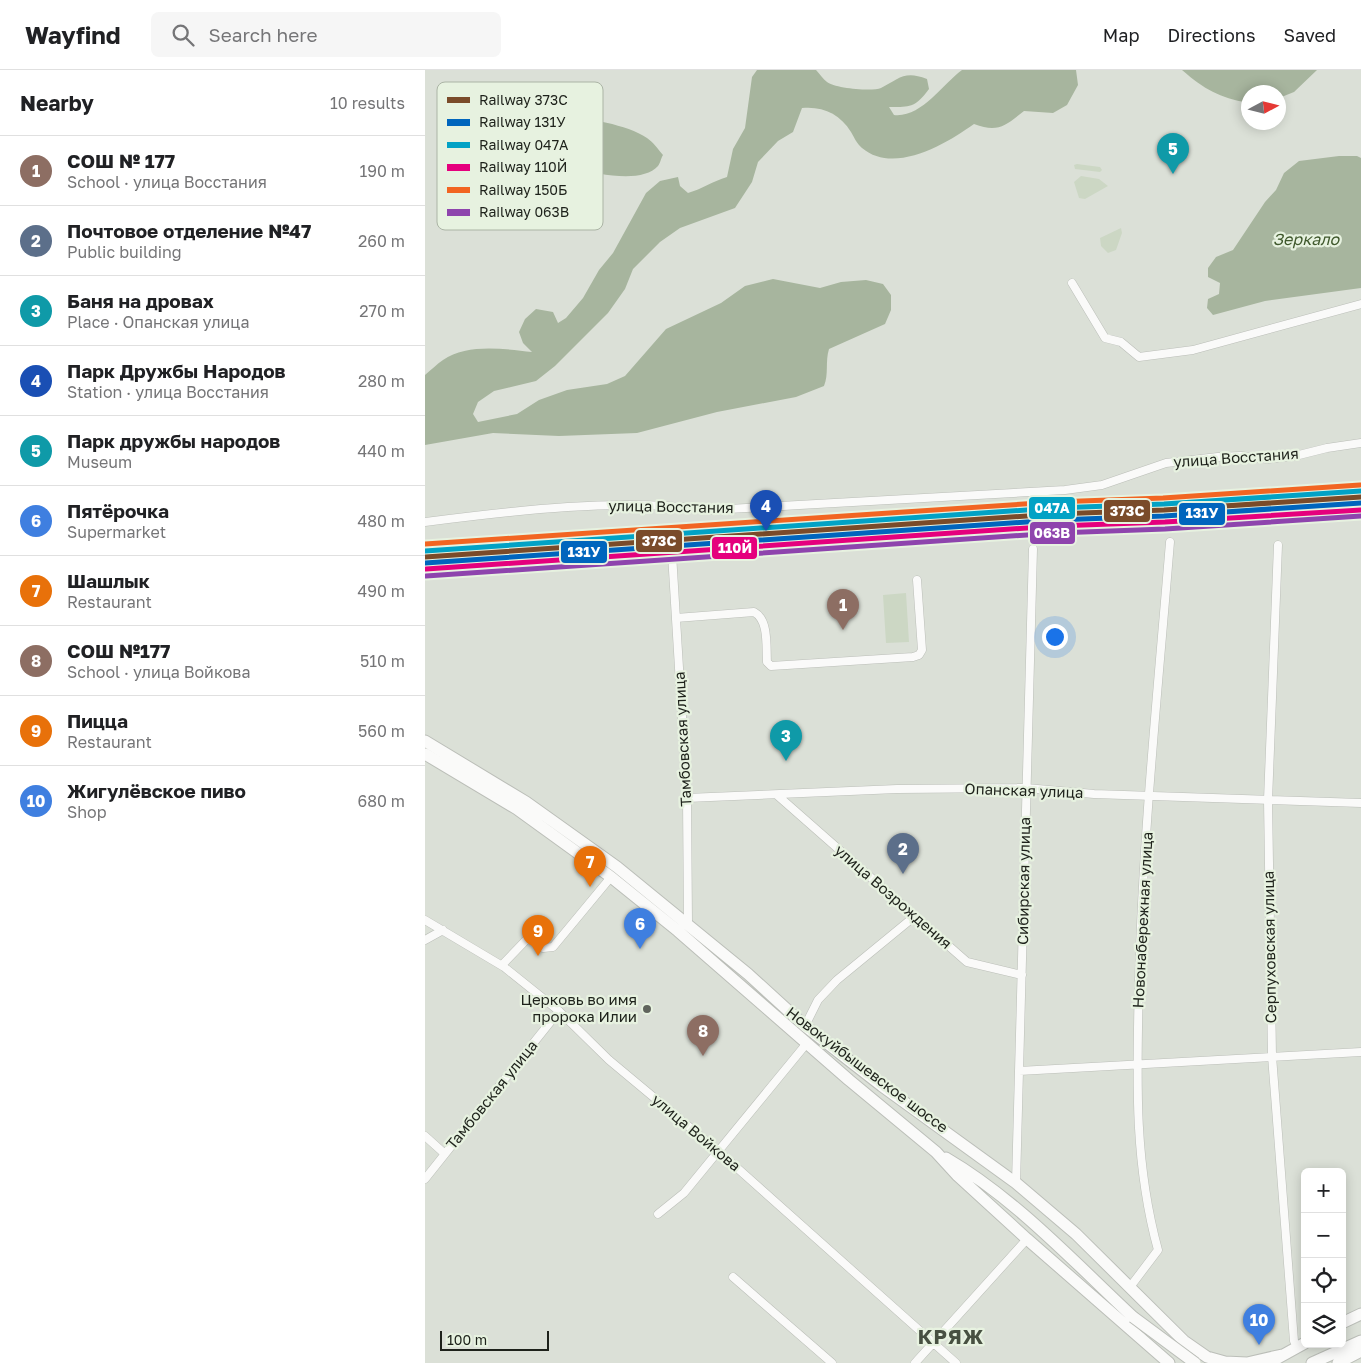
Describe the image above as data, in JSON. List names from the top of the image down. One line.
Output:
{"streets":{"main road":["Новокуйбышевское шоссе"],"street":["улица Восстания","Тамбовская улица","Опанская улица","Сибирская улица","улица Возрождения","Новонабережная улица","Серпуховская улица","улица Войкова"]},"crossings":[["Тамбовская улица","Опанская улица"],["Тамбовская улица","Новокуйбышевское шоссе"],["Тамбовская улица","улица Войкова"],["Опанская улица","Сибирская улица"],["Опанская улица","улица Возрождения"],["Опанская улица","Новонабережная улица"],["Опанская улица","Серпуховская улица"],["Сибирская улица","улица Возрождения"],["Сибирская улица","Новокуйбышевское шоссе"],["Новонабережная улица","Новокуйбышевское шоссе"]],"districts":["КРЯЖ"],"water":["Зеркало"],"places":["Церковь во имя пророка Илии"],"lines":["rail line 150Б","rail line 047А","rail line 373C","rail line 131У","rail line 110Й","rail line 063В"],"legend":["Railway 373C","Railway 131У","Railway 047А","Railway 110Й","Railway 150Б","Railway 063В"],"scale_bar":"100 m","north":"right","page":{"header":"Wayfind","search":"Search here","nav":["Map","Directions","Saved"],"heading":["Nearby","10 results"],"pins":["5","4","1","3","2","7","6","9","8","10"],"list":[{"mark":"1","name":"СОШ № 177","note":"School · улица Восстания","value":"190 m"},{"mark":"2","name":"Почтовое отделение №47","note":"Public building","value":"260 m"},{"mark":"3","name":"Баня на дровах","note":"Place · Опанская улица","value":"270 m"},{"mark":"4","name":"Парк Дружбы Народов","note":"Station · улица Восстания","value":"280 m"},{"mark":"5","name":"Парк дружбы народов","note":"Museum","value":"440 m"},{"mark":"6","name":"Пятёрочка","note":"Supermarket","value":"480 m"},{"mark":"7","name":"Шашлык","note":"Restaurant","value":"490 m"},{"mark":"8","name":"СОШ №177","note":"School · улица Войкова","value":"510 m"},{"mark":"9","name":"Пицца","note":"Restaurant","value":"560 m"},{"mark":"10","name":"Жигулёвское пиво","note":"Shop","value":"680 m"}],"map_buttons":["+","−"],"scale":"100 m"}}
